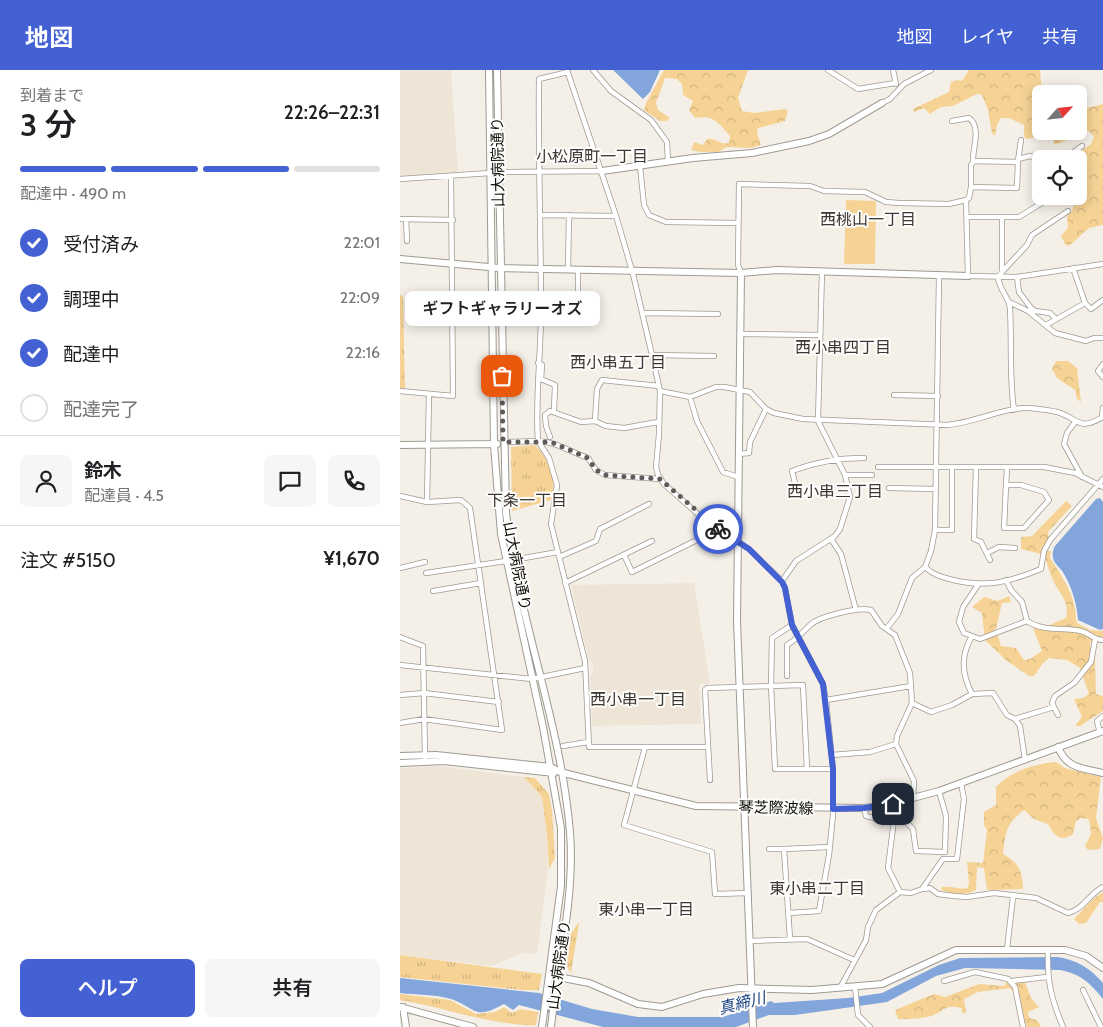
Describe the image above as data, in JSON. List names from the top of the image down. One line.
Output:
{"streets":{"street":["山大病院通り","琴芝際波線"]},"crossings":[["山大病院通り","琴芝際波線"]],"districts":["小松原町一丁目","西桃山一丁目","西小串四丁目","西小串五丁目","西小串三丁目","下条一丁目","西小串一丁目","東小串二丁目","東小串一丁目"],"water":["真締川"],"places":["ギフトギャラリーオズ"],"north":"top right","page":{"header":"地図","nav":["地図","レイヤ","共有"],"heading":["3 分","到着まで","22:26–22:31"],"panel":["鈴木","配達員 · 4.5","注文 #5150","¥1,670"],"bar":"配達中 · 490 m","list":[["受付済み","22:01"],["調理中","22:09"],["配達中","22:16"],"配達完了"],"bubble":"ギフトギャラリーオズ","buttons":["ヘルプ","共有"]}}
